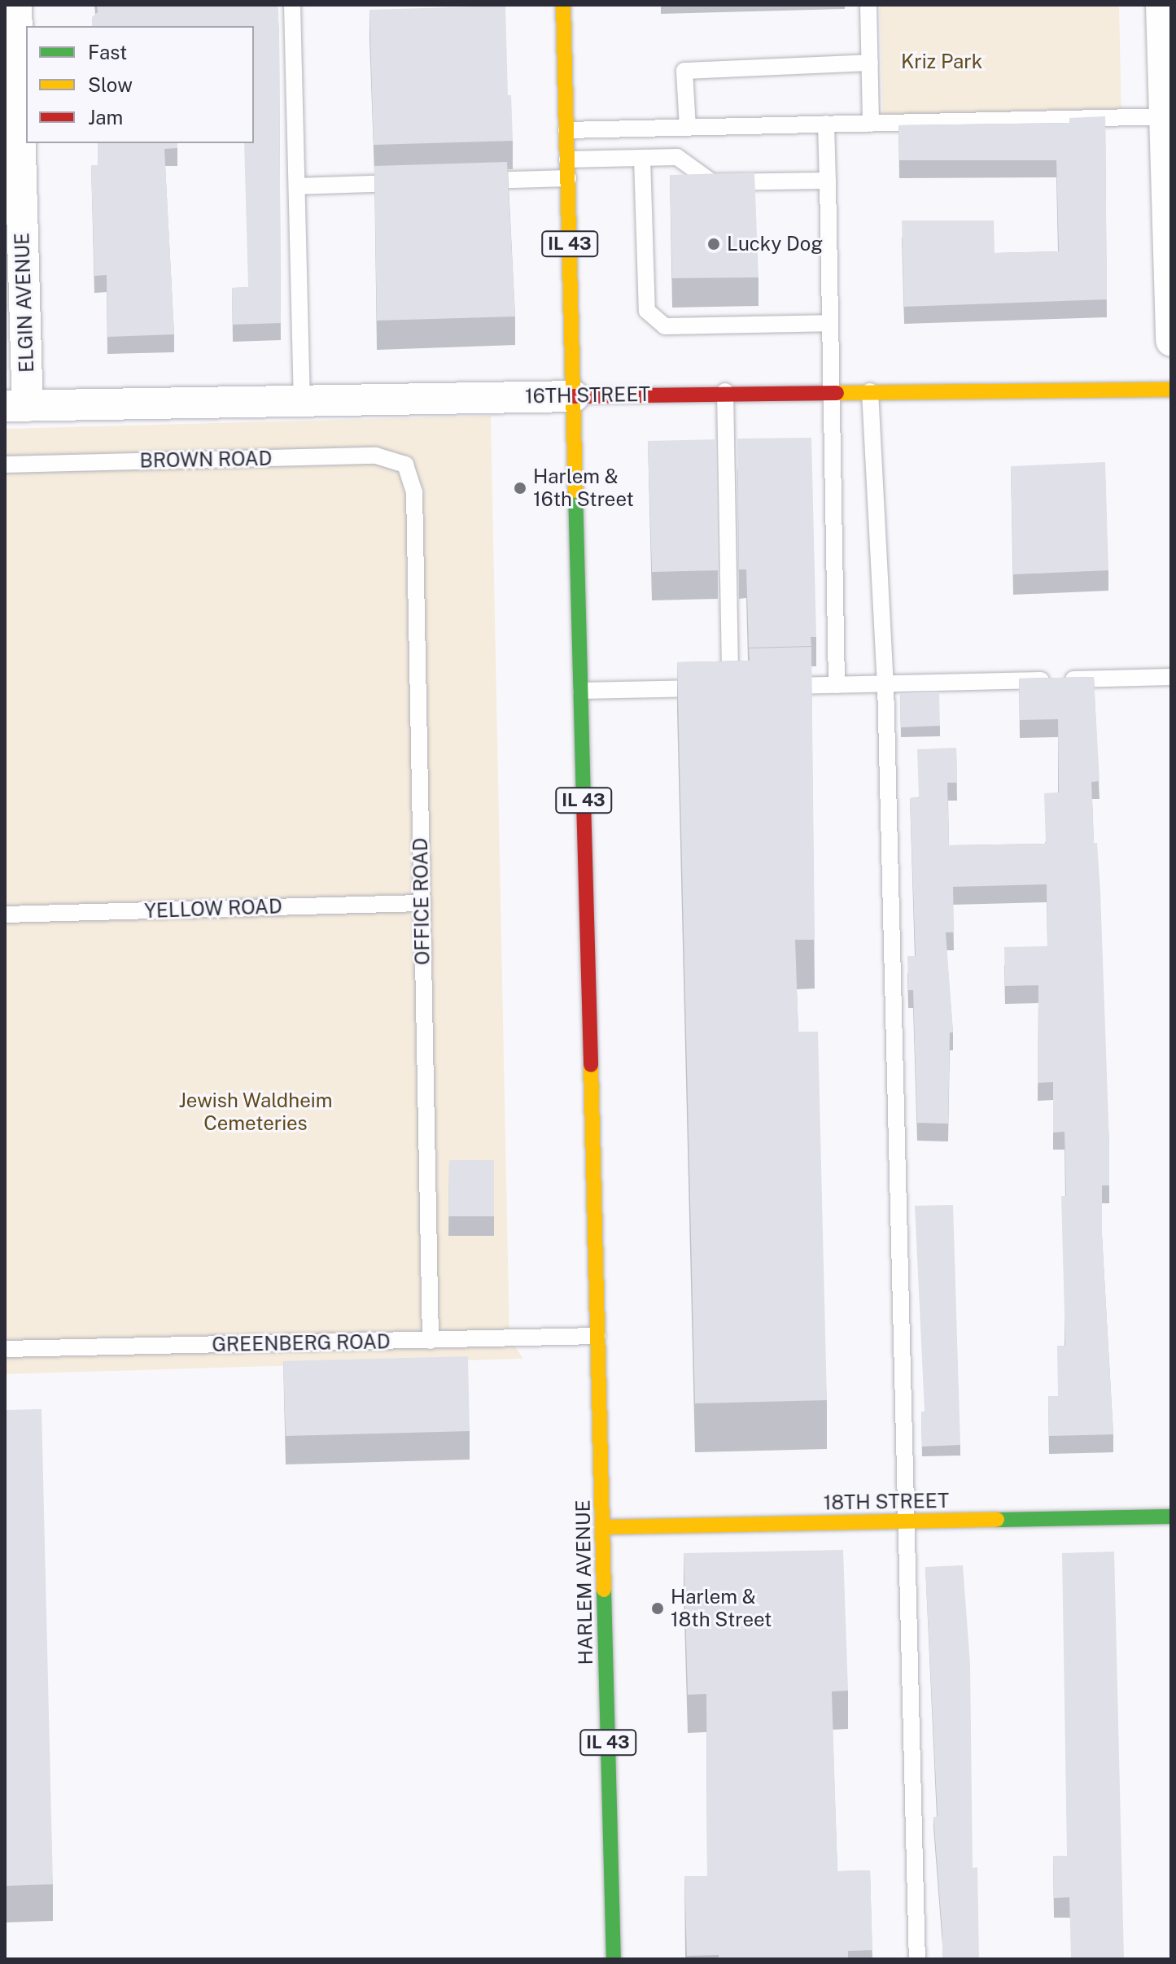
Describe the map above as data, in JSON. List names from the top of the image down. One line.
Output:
{"streets":{"main road":["IL 43","16TH STREET","18TH STREET","HARLEM AVENUE"],"street":["ELGIN AVENUE"],"lane":["BROWN ROAD","OFFICE ROAD","YELLOW ROAD","GREENBERG ROAD"]},"crossings":[["IL 43","16TH STREET"],["IL 43","HARLEM AVENUE"],["ELGIN AVENUE","16TH STREET"],["BROWN ROAD","OFFICE ROAD"],["OFFICE ROAD","YELLOW ROAD"],["OFFICE ROAD","GREENBERG ROAD"],["GREENBERG ROAD","HARLEM AVENUE"],["18TH STREET","HARLEM AVENUE"]],"parks":["Kriz Park","Jewish Waldheim Cemeteries"],"places":["Lucky Dog","Harlem & 16th Street","Harlem & 18th Street"],"legend":["Fast","Slow","Jam"]}
